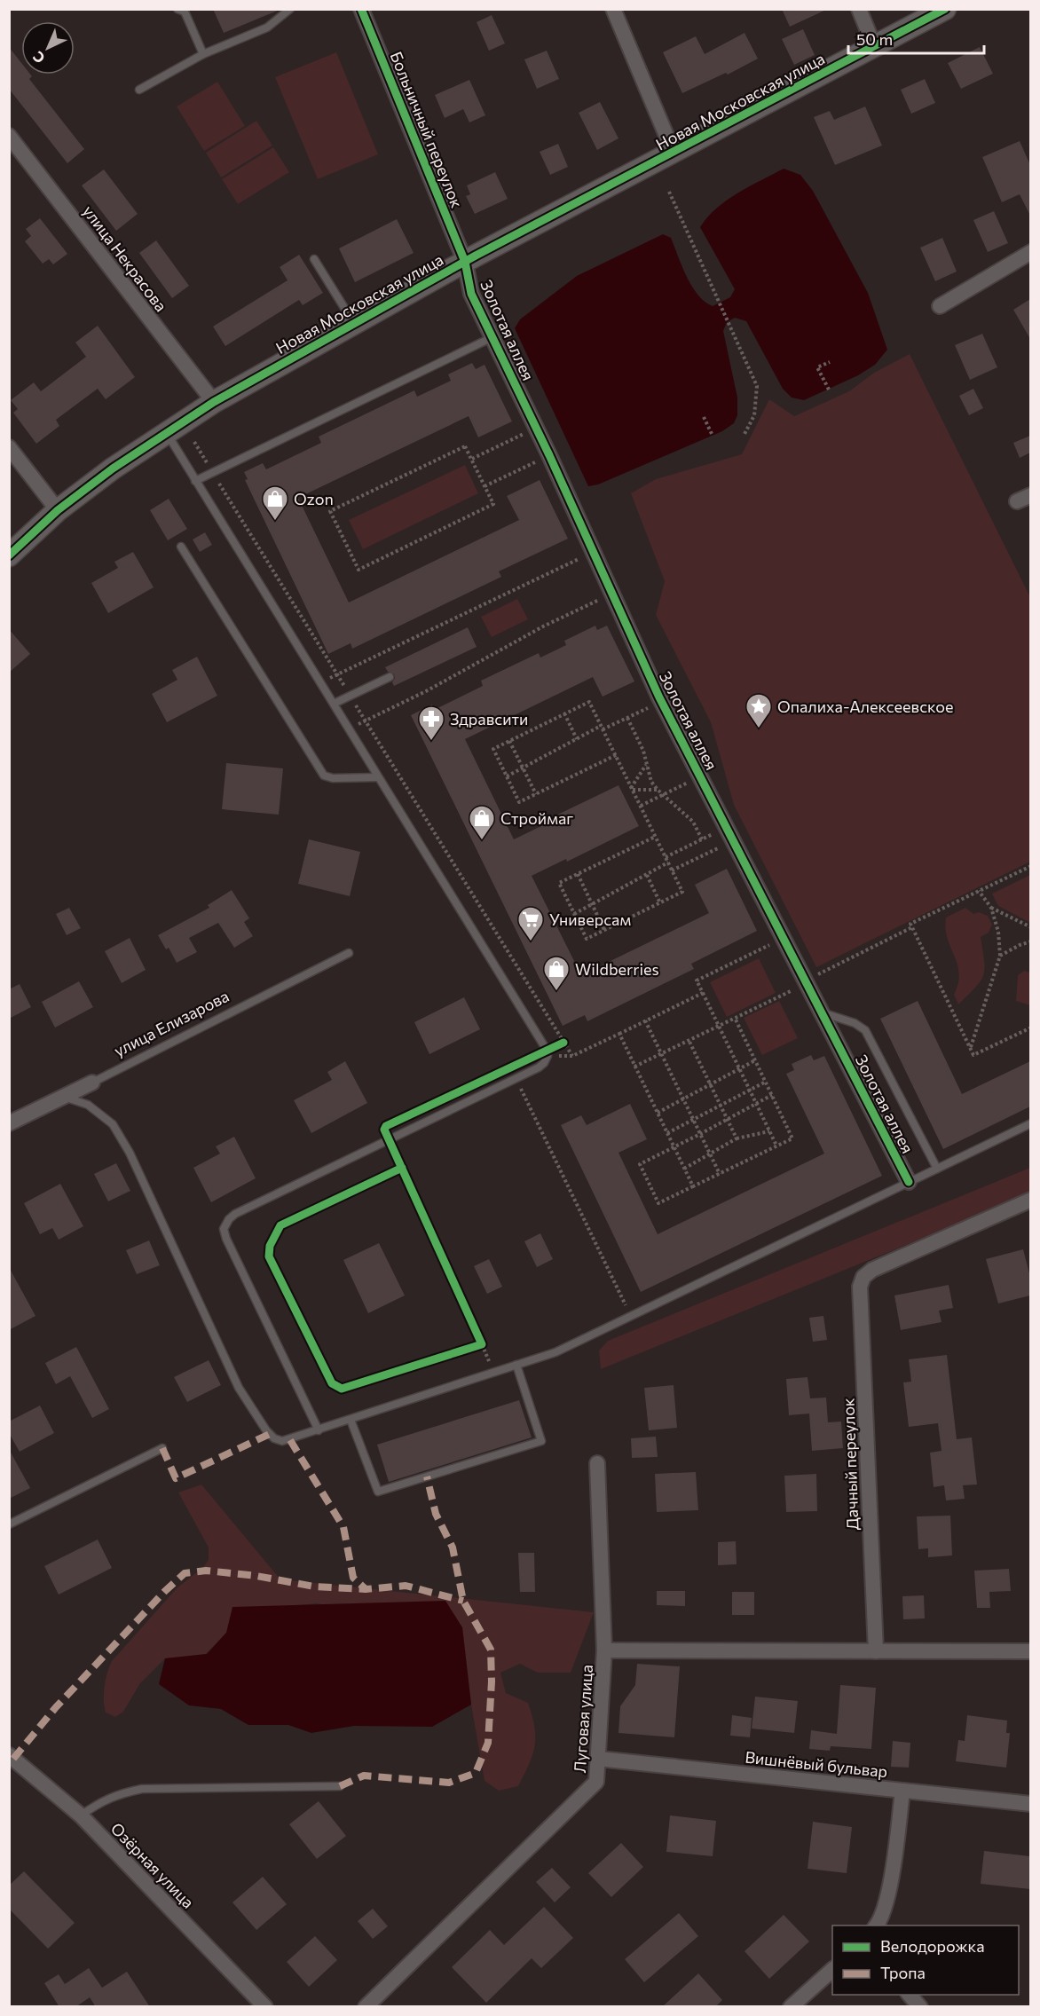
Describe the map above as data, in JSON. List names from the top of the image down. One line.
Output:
{"streets":{"street":["Новая Московская улица","Больничный переулок","улица Некрасова","Золотая аллея","улица Елизарова","Дачный переулок","Луговая улица","Вишнёвый бульвар","Озёрная улица"]},"crossings":[["Новая Московская улица","Больничный переулок"],["Новая Московская улица","улица Некрасова"],["Новая Московская улица","Золотая аллея"],["Больничный переулок","Золотая аллея"],["Луговая улица","Вишнёвый бульвар"]],"places":{"shop":["Ozon","Строймаг","Wildberries"],"place":["Опалиха-Алексеевское"],"pharmacy":["Здравсити"],"supermarket":["Универсам"]},"legend":["Велодорожка","Тропа"],"scale_bar":"50 m","north":"bottom left"}
